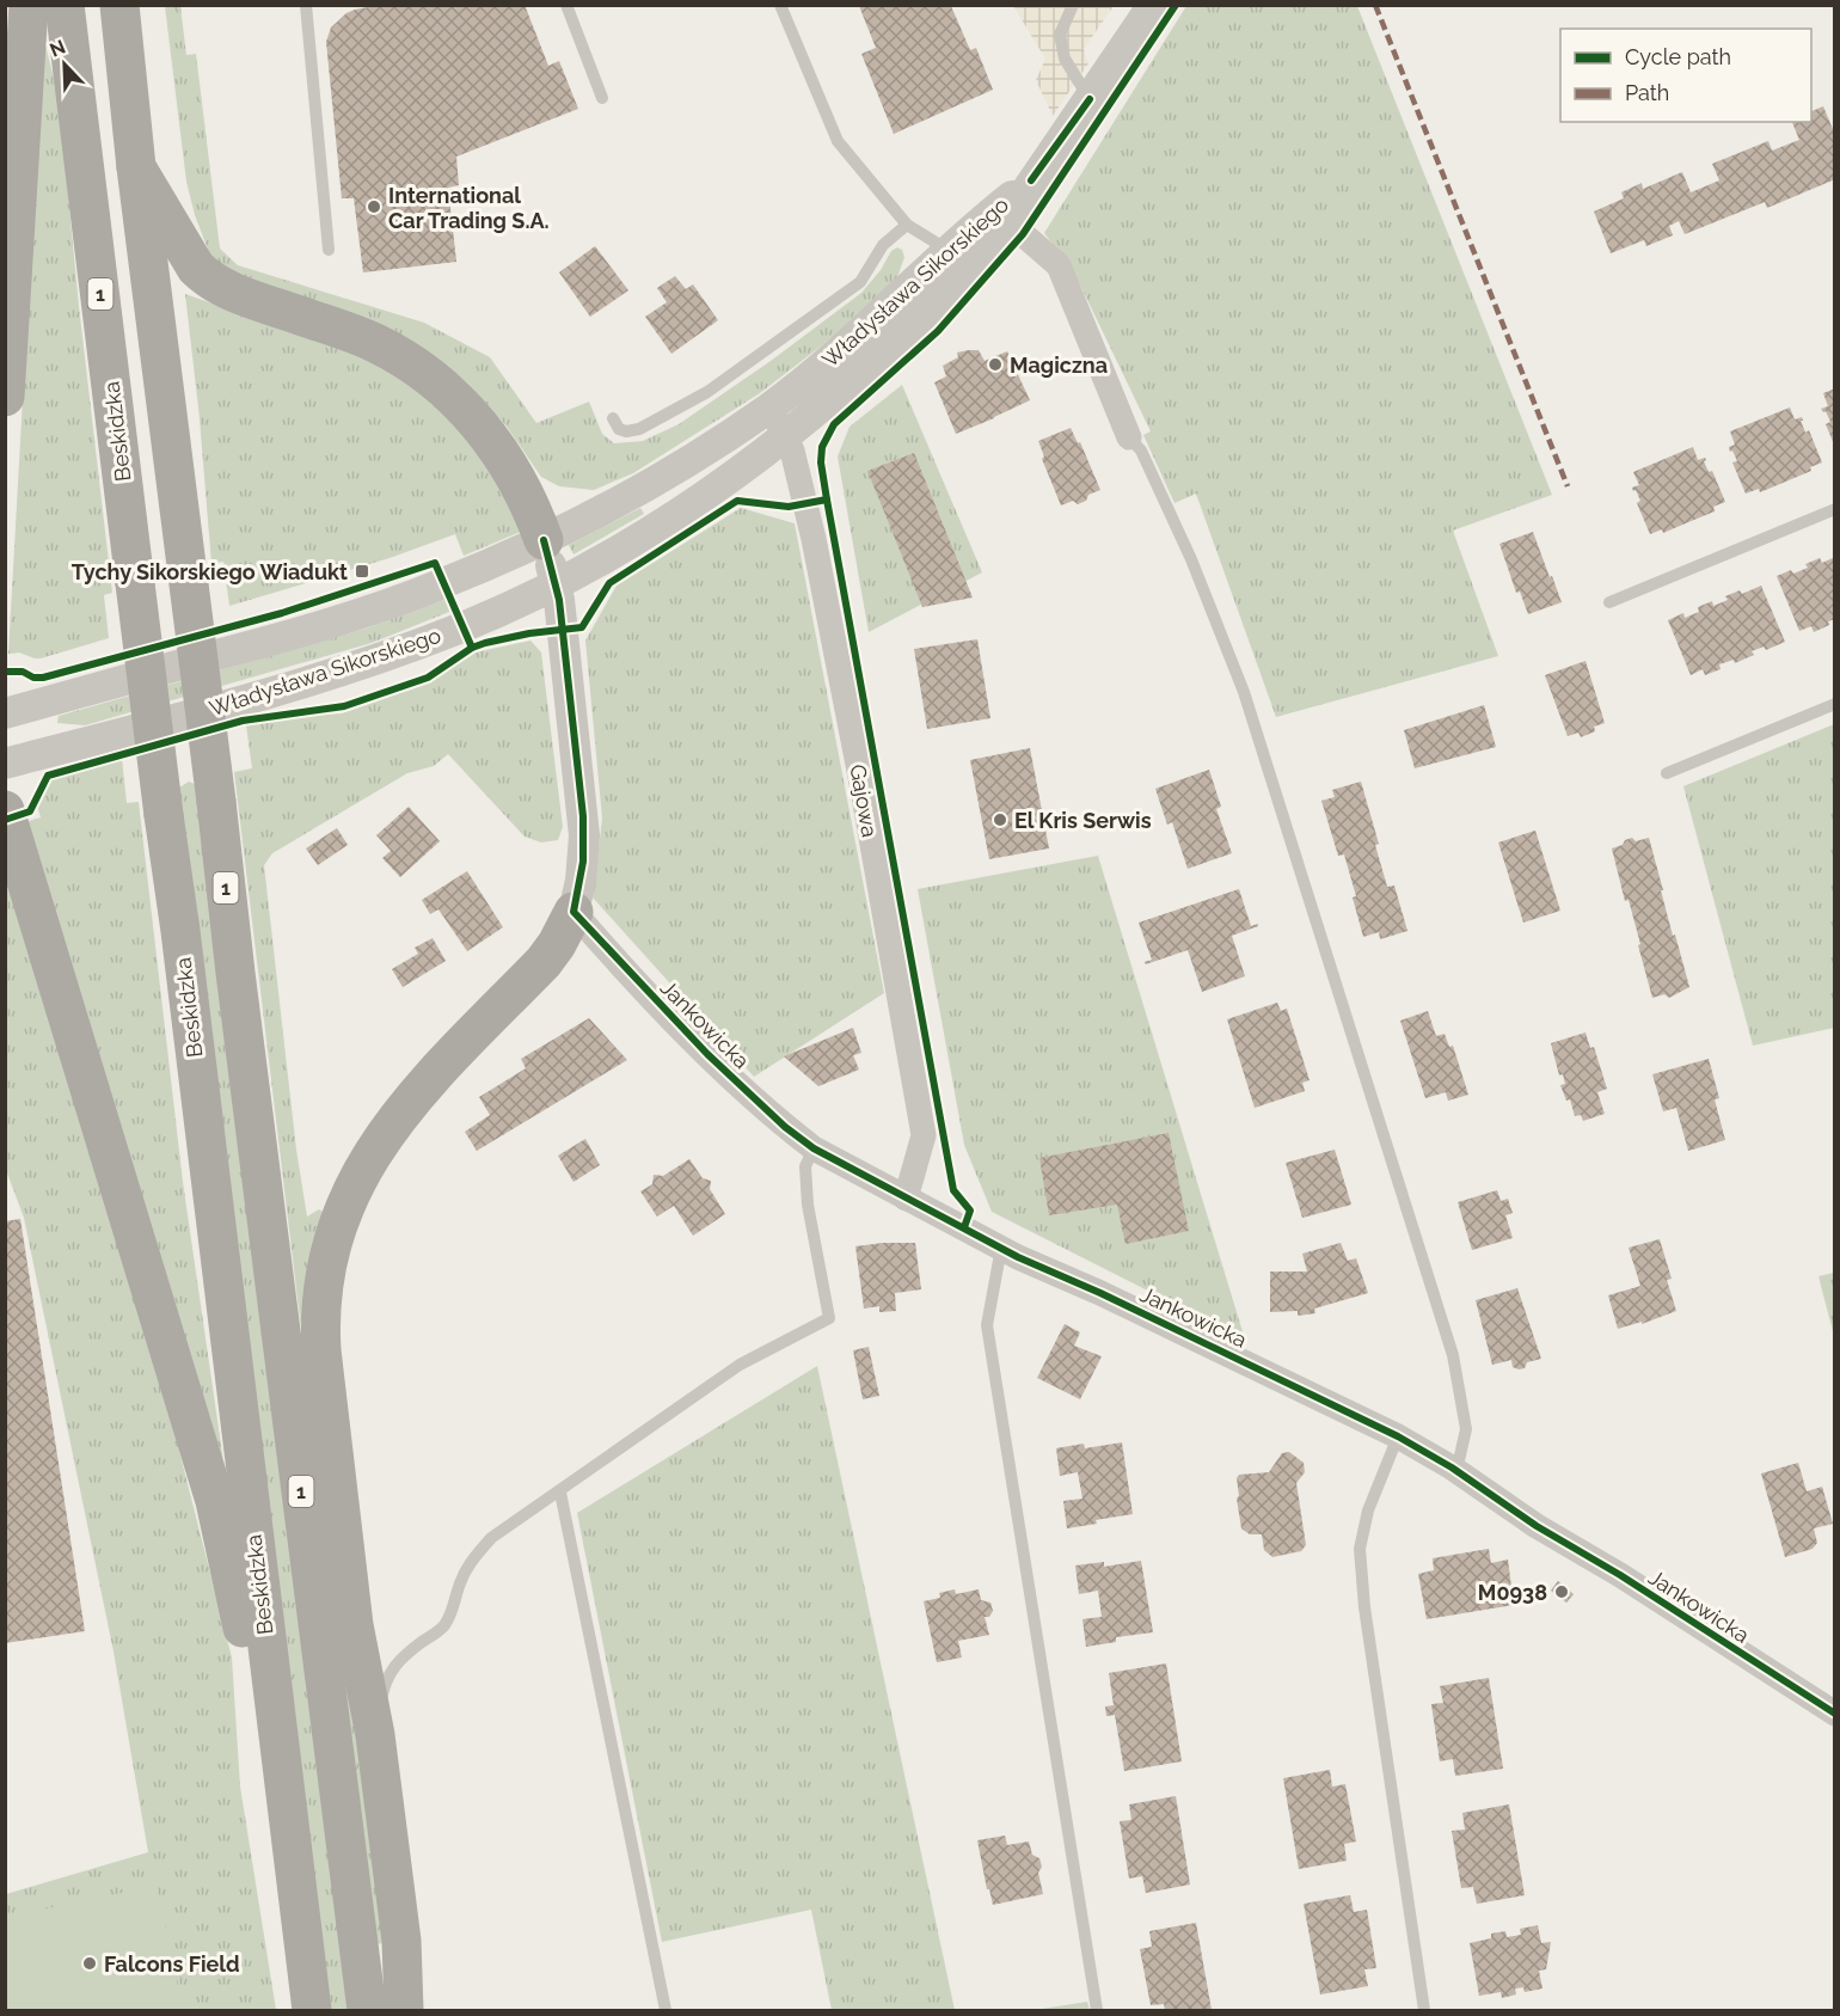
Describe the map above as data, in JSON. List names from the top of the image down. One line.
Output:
{"streets":{"main road":["1","Beskidzka"],"street":["Władysława Sikorskiego","Gajowa","Jankowicka"]},"crossings":[["Władysława Sikorskiego","Gajowa"],["Gajowa","Jankowicka"]],"places":{"other":["International Car Trading S.A.","Magiczna","El Kris Serwis","M0938","Falcons Field"],"transit":["Tychy Sikorskiego Wiadukt"]},"legend":["Cycle path","Path"],"north":"top left"}
